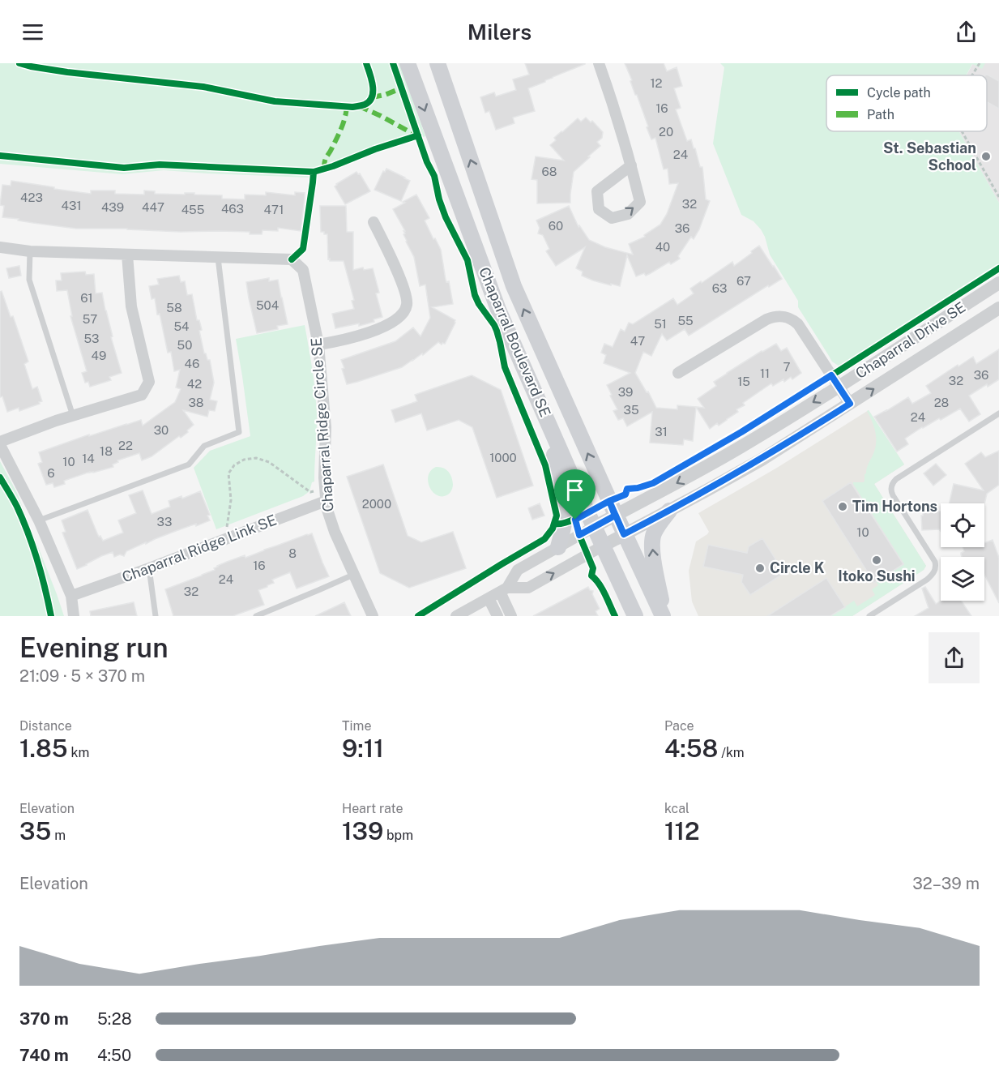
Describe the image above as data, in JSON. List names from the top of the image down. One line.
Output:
{"streets":{"main road":["Chaparral Boulevard SE"],"street":["Chaparral Drive SE","Chaparral Ridge Circle SE","Chaparral Ridge Link SE"]},"crossings":[["Chaparral Drive SE","Chaparral Boulevard SE"],["Chaparral Ridge Circle SE","Chaparral Ridge Link SE"]],"places":["St. Sebastian School","Tim Hortons","Itoko Sushi","Circle K"],"house_numbers":["12","16","20","24","68","423","32","431","439","447","463","455","471","60","36","40","67","63","61","504","58","57","55","51","54","53","47","50","49","46","7","11","36","32","15","42","39","38","28","35","24","30","31","22","18","1000","14","10","6","2000","33","10","8","16","24","32"],"legend":["Cycle path","Path"],"page":{"header":"Milers","heading":["Evening run","21:09 · 5 × 370 m"],"stats":[["Distance","1.85 km"],["Time","9:11"],["Pace","4:58 /km"],["Elevation","35 m"],["Heart rate","139 bpm"],["kcal","112"]],"chart":["Elevation","32–39 m"],"list":[{"name":"370 m","note":"5:28"},{"name":"740 m","note":"4:50"}]}}
